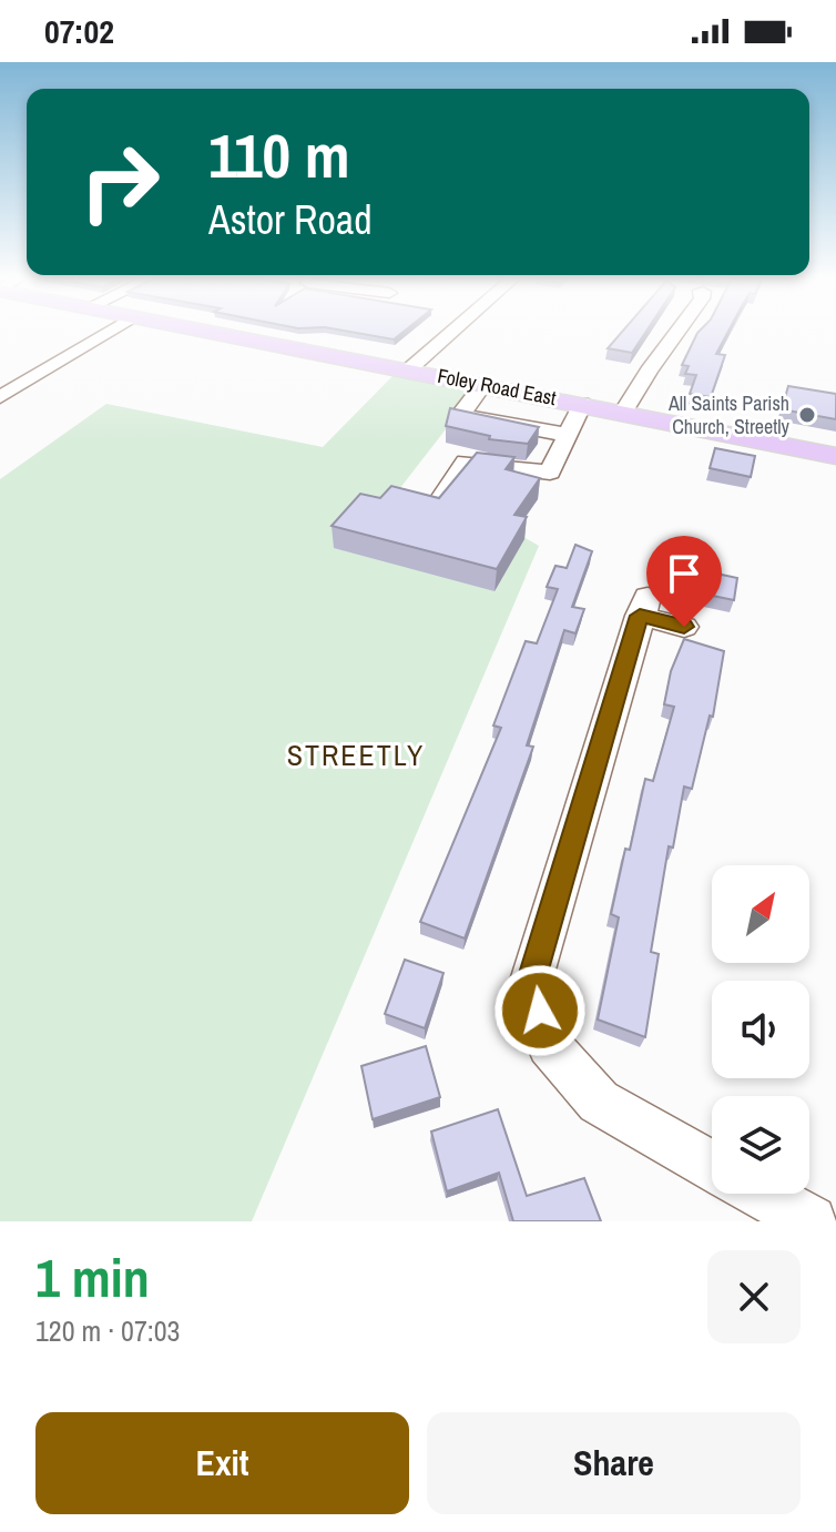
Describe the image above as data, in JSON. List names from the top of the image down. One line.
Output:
{"streets":{"main road":["Foley Road East"]},"districts":["STREETLY"],"places":["All Saints Parish Church, Streetly"],"north":"top right","page":{"status":"07:02","turn":["110 m","Astor Road"],"heading":["1 min","120 m · 07:03"],"buttons":["Exit","Share"]}}
